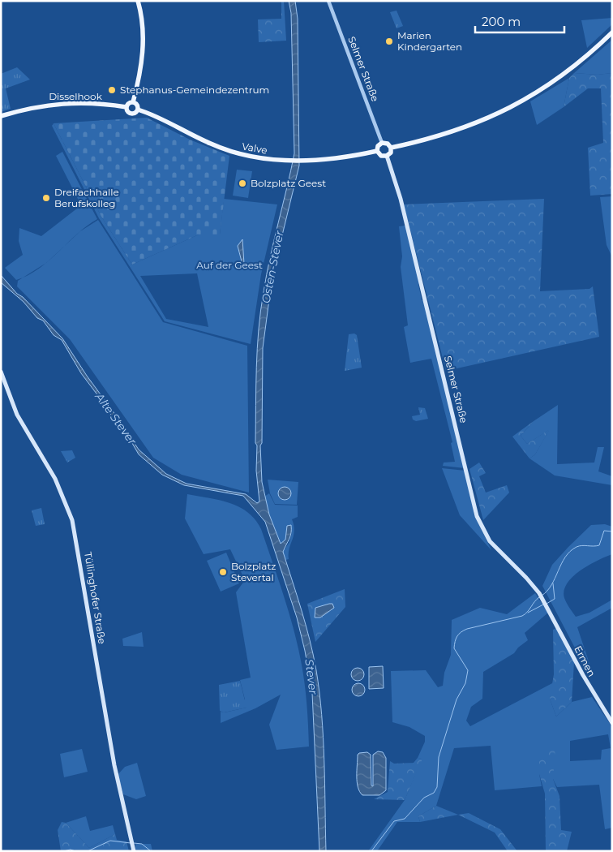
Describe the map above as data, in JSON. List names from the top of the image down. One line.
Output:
{"streets":{"main road":["Selmer Straße","Disselhook","Valve","Tüllinghofer Straße","Ermen"]},"crossings":[["Selmer Straße","Valve"],["Selmer Straße","Ermen"],["Disselhook","Valve"]],"water":["Osten-Stever","Alte Stever","Stever"],"parks":["Auf der Geest"],"places":["Marien Kindergarten","Stephanus-Gemeindezentrum","Bolzplatz Geest","Dreifachhalle Berufskolleg","Bolzplatz Stevertal"],"scale_bar":"200 m"}
